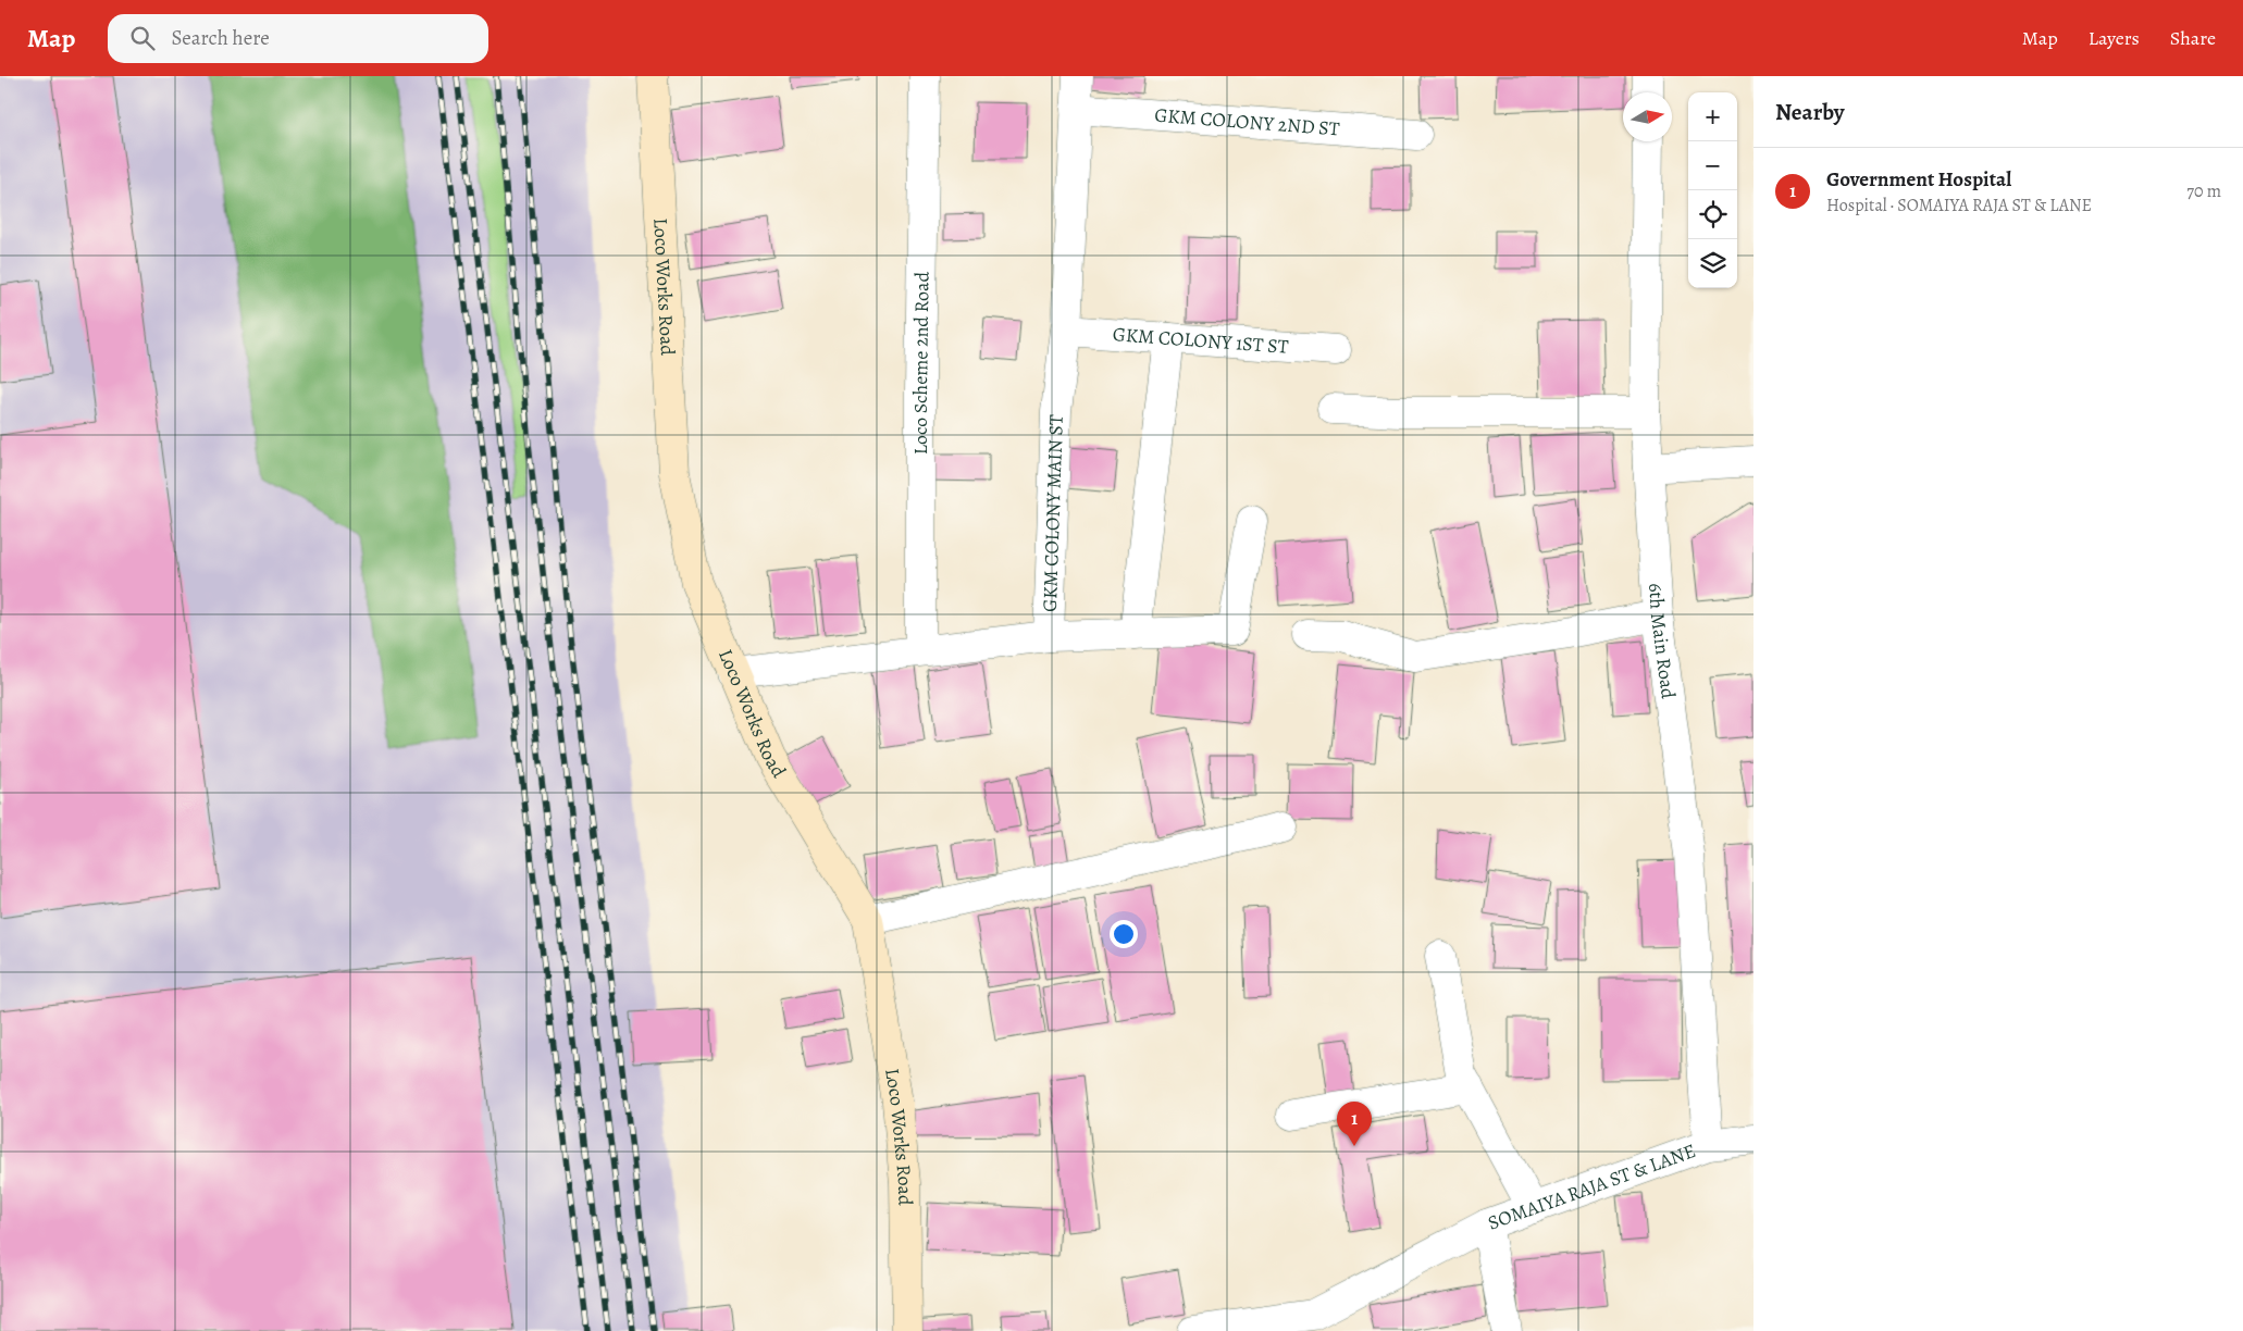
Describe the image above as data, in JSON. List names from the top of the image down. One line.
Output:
{"streets":{"street":["GKM COLONY 2ND ST","Loco Works Road","GKM COLONY 1ST ST","Loco Scheme 2nd Road","GKM COLONY MAIN ST","6th Main Road","SOMAIYA RAJA ST & LANE"]},"crossings":[["GKM COLONY 2ND ST","GKM COLONY MAIN ST"],["Loco Works Road","GKM COLONY MAIN ST"],["GKM COLONY 1ST ST","GKM COLONY MAIN ST"],["Loco Scheme 2nd Road","GKM COLONY MAIN ST"],["6th Main Road","SOMAIYA RAJA ST & LANE"]],"north":"right","page":{"header":"Map","search":"Search here","nav":["Map","Layers","Share"],"heading":"Nearby","map_buttons":["+","−"],"list":[{"mark":"1","name":"Government Hospital","note":"Hospital · SOMAIYA RAJA ST & LANE","value":"70 m"}],"pins":"1"}}
